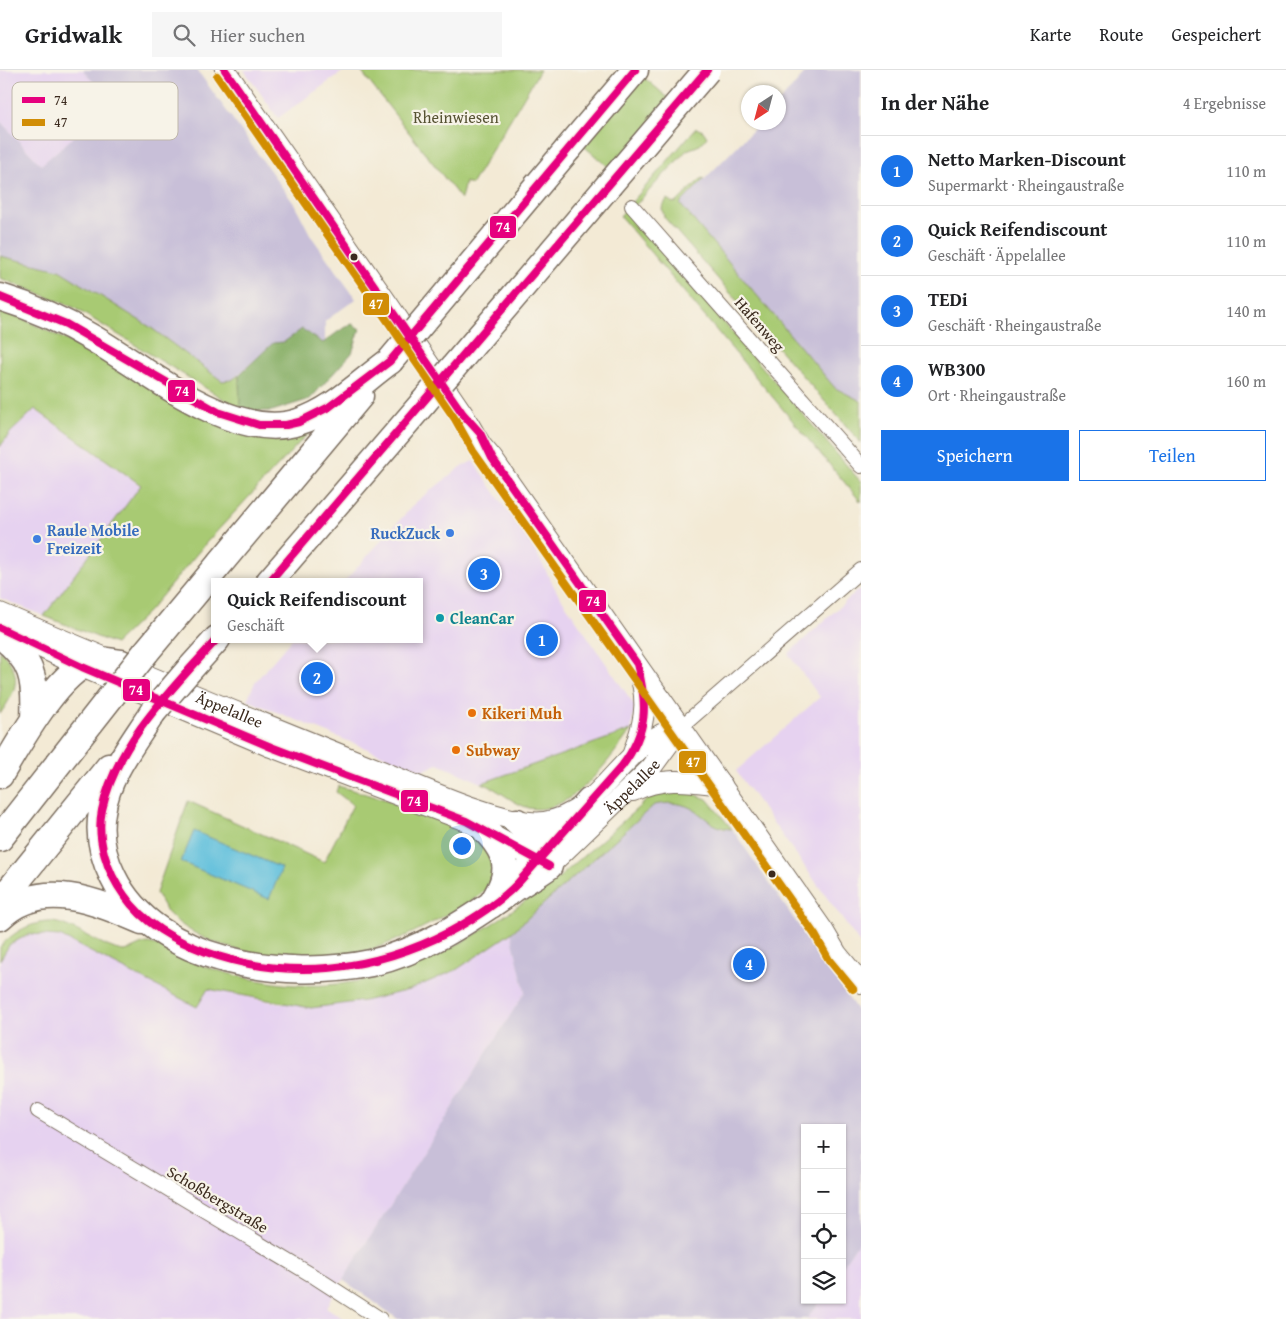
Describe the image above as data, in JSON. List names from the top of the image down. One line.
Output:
{"streets":{"main road":["Äppelallee"],"street":["Hafenweg","Schoßbergstraße"]},"parks":["Rheinwiesen"],"places":["RuckZuck","Raule Mobile Freizeit","CleanCar","Kikeri Muh","Subway"],"lines":["transit line 74","transit line 47"],"legend":["74","47"],"north":"bottom left","page":{"header":"Gridwalk","search":"Hier suchen","nav":["Karte","Route","Gespeichert"],"heading":["In der Nähe","4 Ergebnisse"],"list":[{"mark":"1","name":"Netto Marken-Discount","note":"Supermarkt · Rheingaustraße","value":"110 m"},{"mark":"2","name":"Quick Reifendiscount","note":"Geschäft · Äppelallee","value":"110 m"},{"mark":"3","name":"TEDi","note":"Geschäft · Rheingaustraße","value":"140 m"},{"mark":"4","name":"WB300","note":"Ort · Rheingaustraße","value":"160 m"}],"buttons":["Speichern","Teilen"],"pins":["3","1","2","4"],"popup":["Quick Reifendiscount","Geschäft"],"map_buttons":["+","−"]}}
